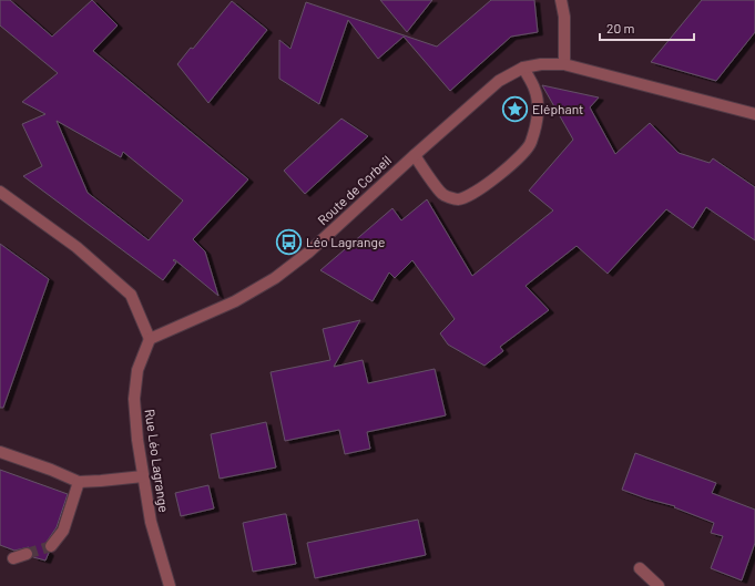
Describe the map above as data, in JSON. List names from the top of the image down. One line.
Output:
{"streets":{"street":["Route de Corbeil","Rue Léo Lagrange"]},"crossings":[["Route de Corbeil","Rue Léo Lagrange"]],"places":{"place":["Eléphant"],"bus stop":["Léo Lagrange"]},"scale_bar":"20 m"}
